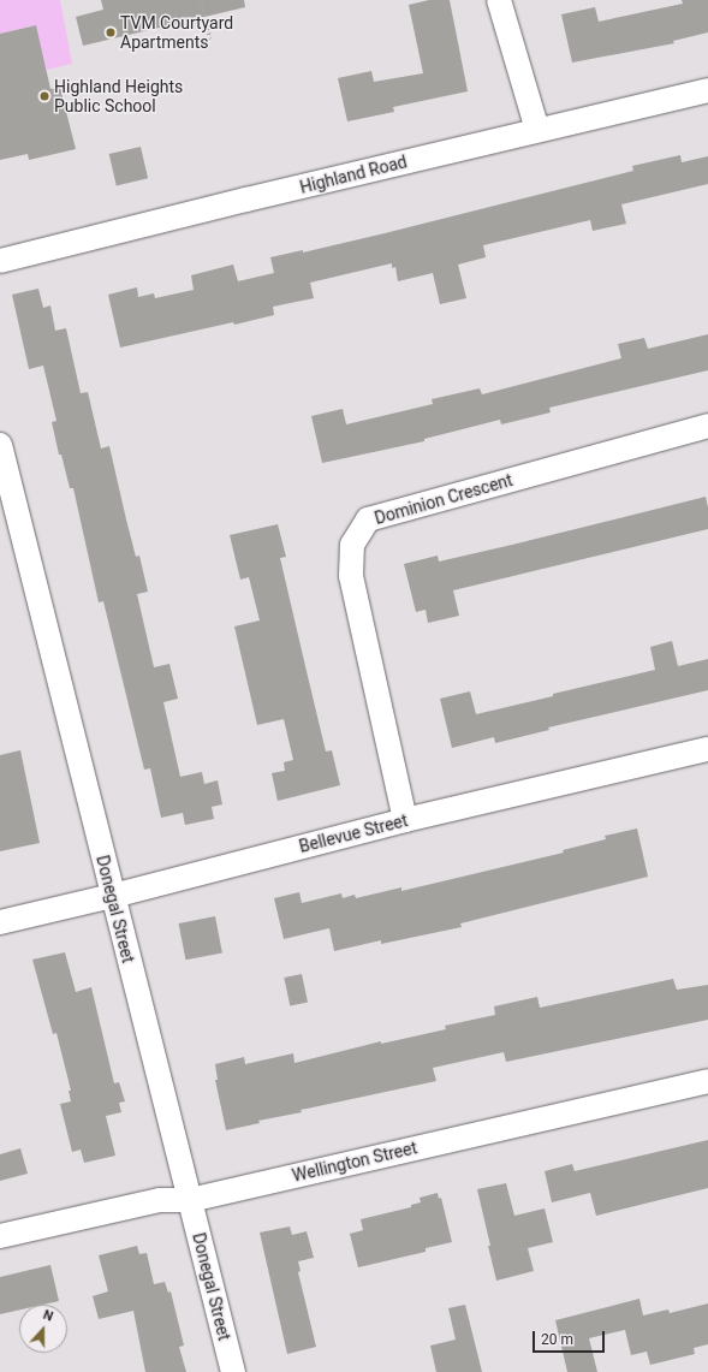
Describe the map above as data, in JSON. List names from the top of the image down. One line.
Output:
{"streets":{"street":["Highland Road","Dominion Crescent","Bellevue Street","Donegal Street","Wellington Street"]},"crossings":[["Dominion Crescent","Bellevue Street"],["Bellevue Street","Donegal Street"],["Donegal Street","Wellington Street"]],"places":["TVM Courtyard Apartments","Highland Heights Public School"],"scale_bar":"20 m","north":"top"}
